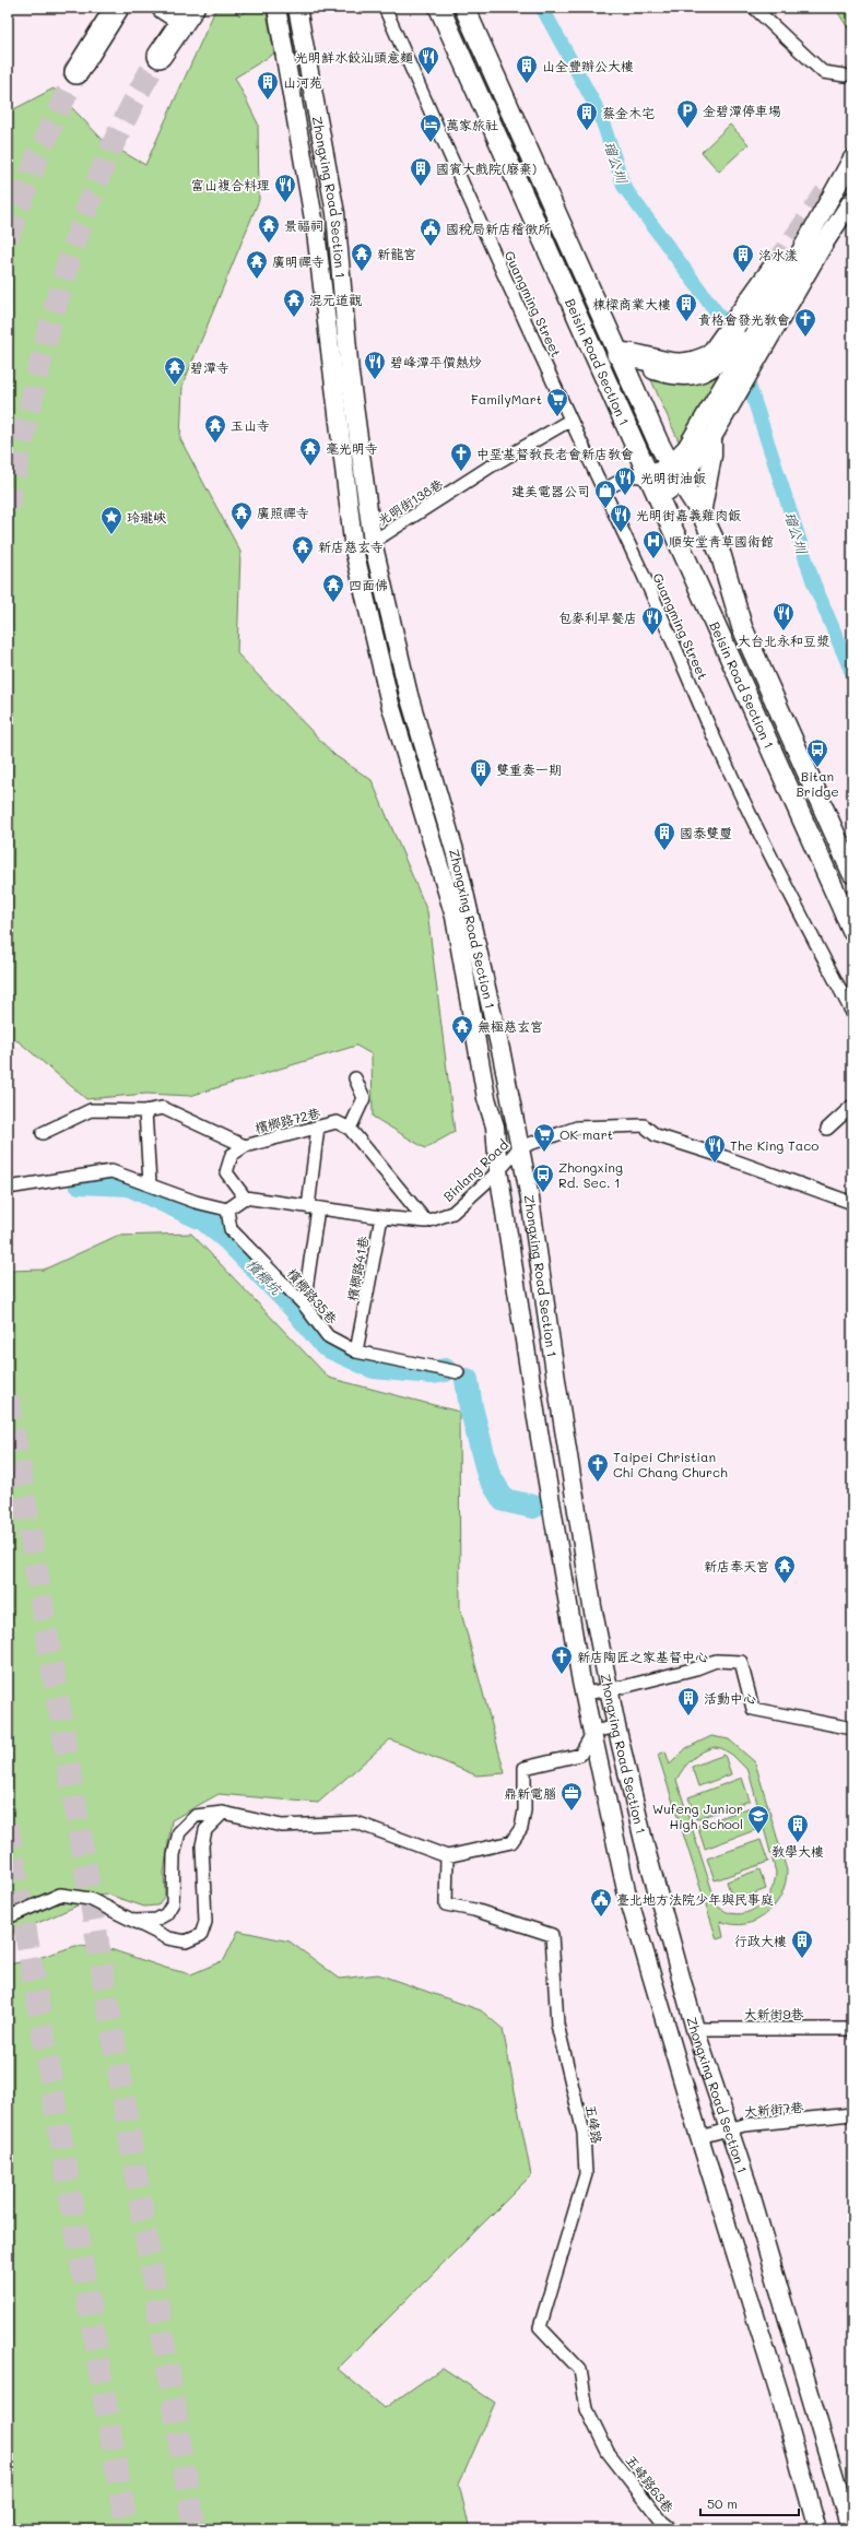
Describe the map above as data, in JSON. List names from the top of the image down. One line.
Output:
{"streets":{"main road":["Beisin Road Section 1"],"street":["Zhongxing Road Section 1","Guangming Street","光明街138巷","檳榔路72巷","Binlang Road","檳榔路41巷","檳榔路35巷","大新街9巷","大新街7巷","五峰路","五峰路63巷"]},"crossings":[["Zhongxing Road Section 1","光明街138巷"],["Zhongxing Road Section 1","Binlang Road"],["Zhongxing Road Section 1","大新街9巷"],["Zhongxing Road Section 1","大新街7巷"],["Guangming Street","光明街138巷"],["Binlang Road","檳榔路41巷"],["檳榔路41巷","檳榔路35巷"],["五峰路","五峰路63巷"]],"water":["瑠公圳","檳榔坑"],"places":{"restaurant":["光明鮮水餃汕頭意麵","富山複合料理","碧峰潭平價熱炒","光明街油飯","光明街嘉義雞肉飯","大台北永和豆漿","包麥利早餐店","The King Taco"],"building":["山全豐辦公大樓","山河苑","蔡金木宅","國賓大戲院(廢棄)","洺水漾","棟樑商業大樓","雙重奏一期","國泰雙璽","活動中心","教學大樓","行政大樓"],"parking":["金碧潭停車場"],"hotel":["萬家旅社"],"temple":["景福祠","新龍宮","廣明禪寺","混元道觀","碧潭寺","玉山寺","毫光明寺","廣照禪寺","新店慈玄寺","四面佛","無極慈玄宮","新店奉天宮"],"public building":["國稅局新店稽徵所","臺北地方法院少年與民事庭"],"church":["貴格會發光教會","中堊基督教長老會新店教會","Taipei Christian Chi Chang Church","新店陶匠之家基督中心"],"supermarket":["FamilyMart","OK mart"],"shop":["建美電器公司"],"place":["玲瓏峽"],"hospital":["順安堂青草國術館"],"bus stop":["Bitan Bridge","Zhongxing Rd. Sec. 1"],"office":["鼎新電腦"],"school or university":["Wufeng Junior High School"]},"scale_bar":"50 m"}
